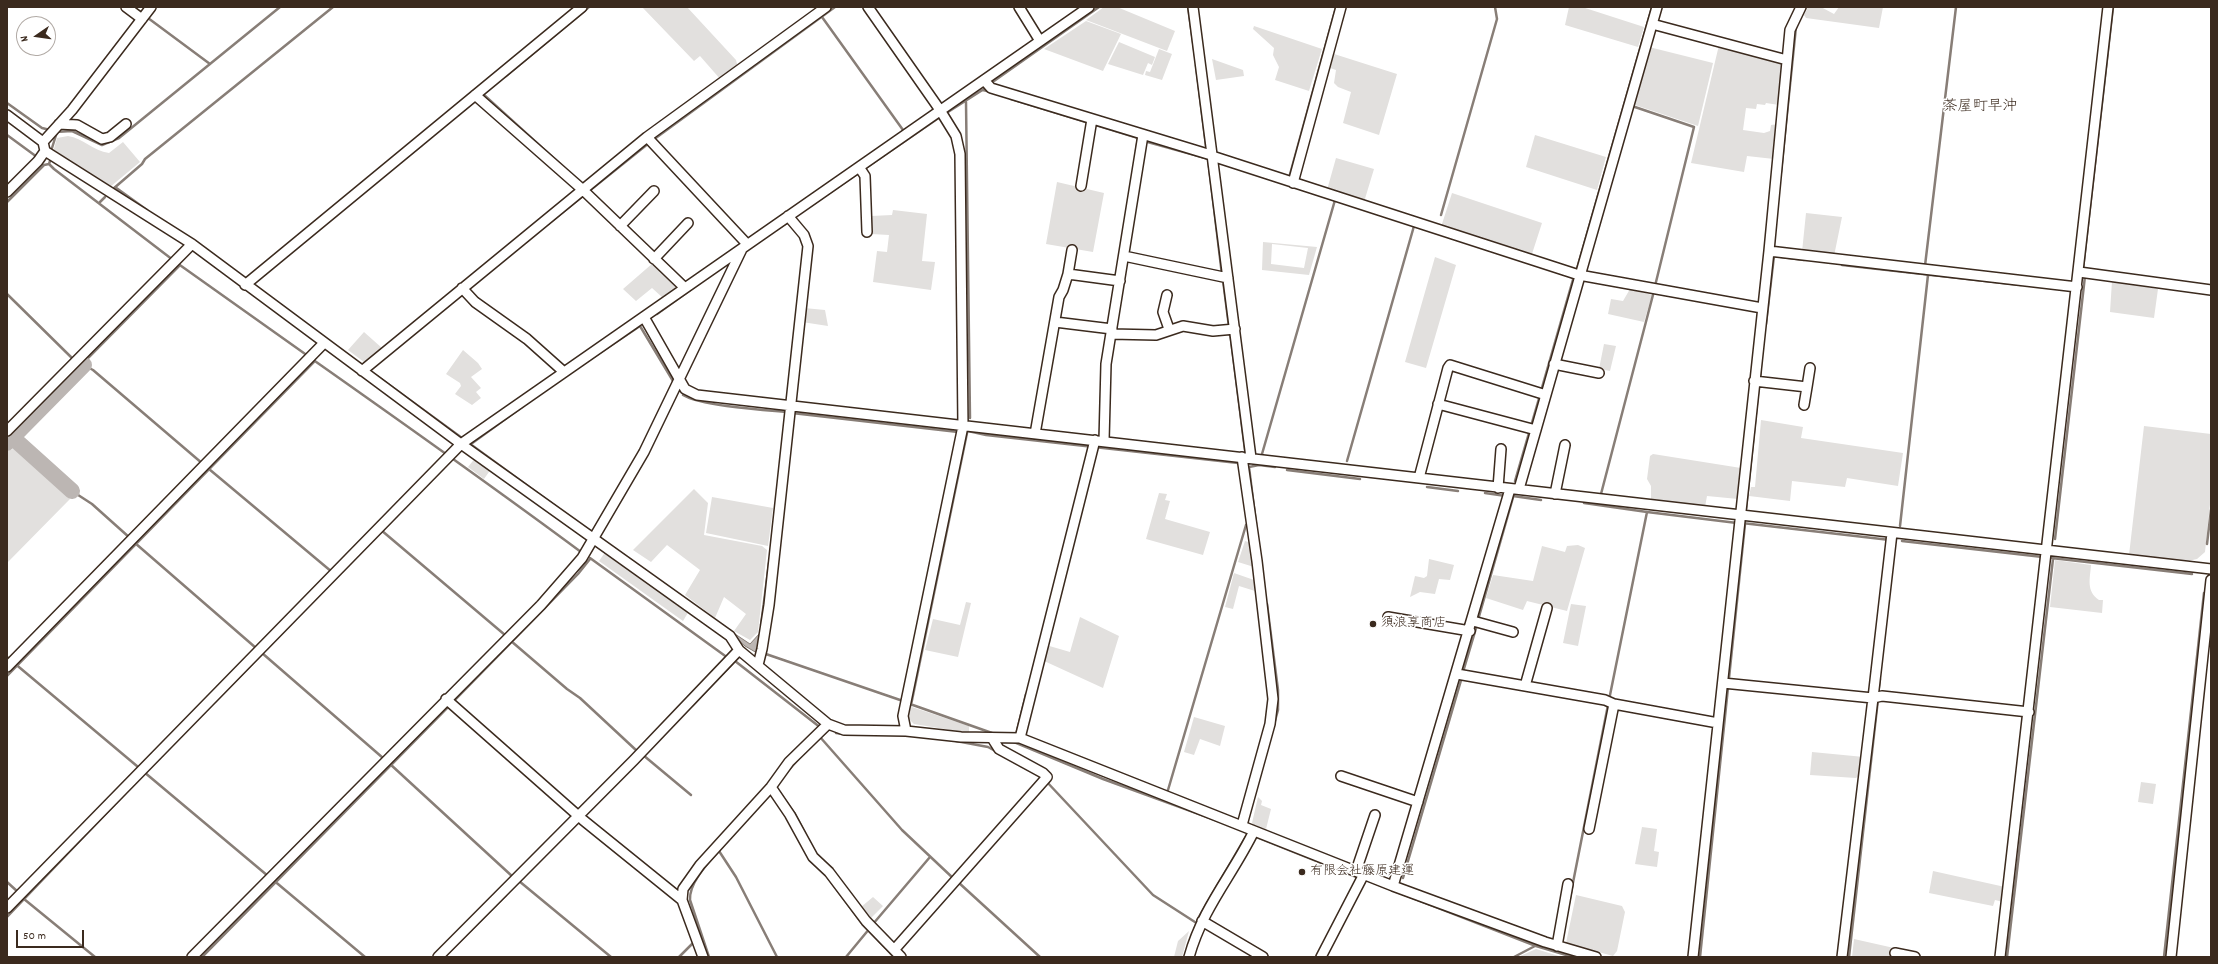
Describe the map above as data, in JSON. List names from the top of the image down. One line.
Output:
{"districts":["茶屋町早沖"],"places":["須浪享商店","有限会社藤原建運"],"scale_bar":"50 m","north":"left"}
